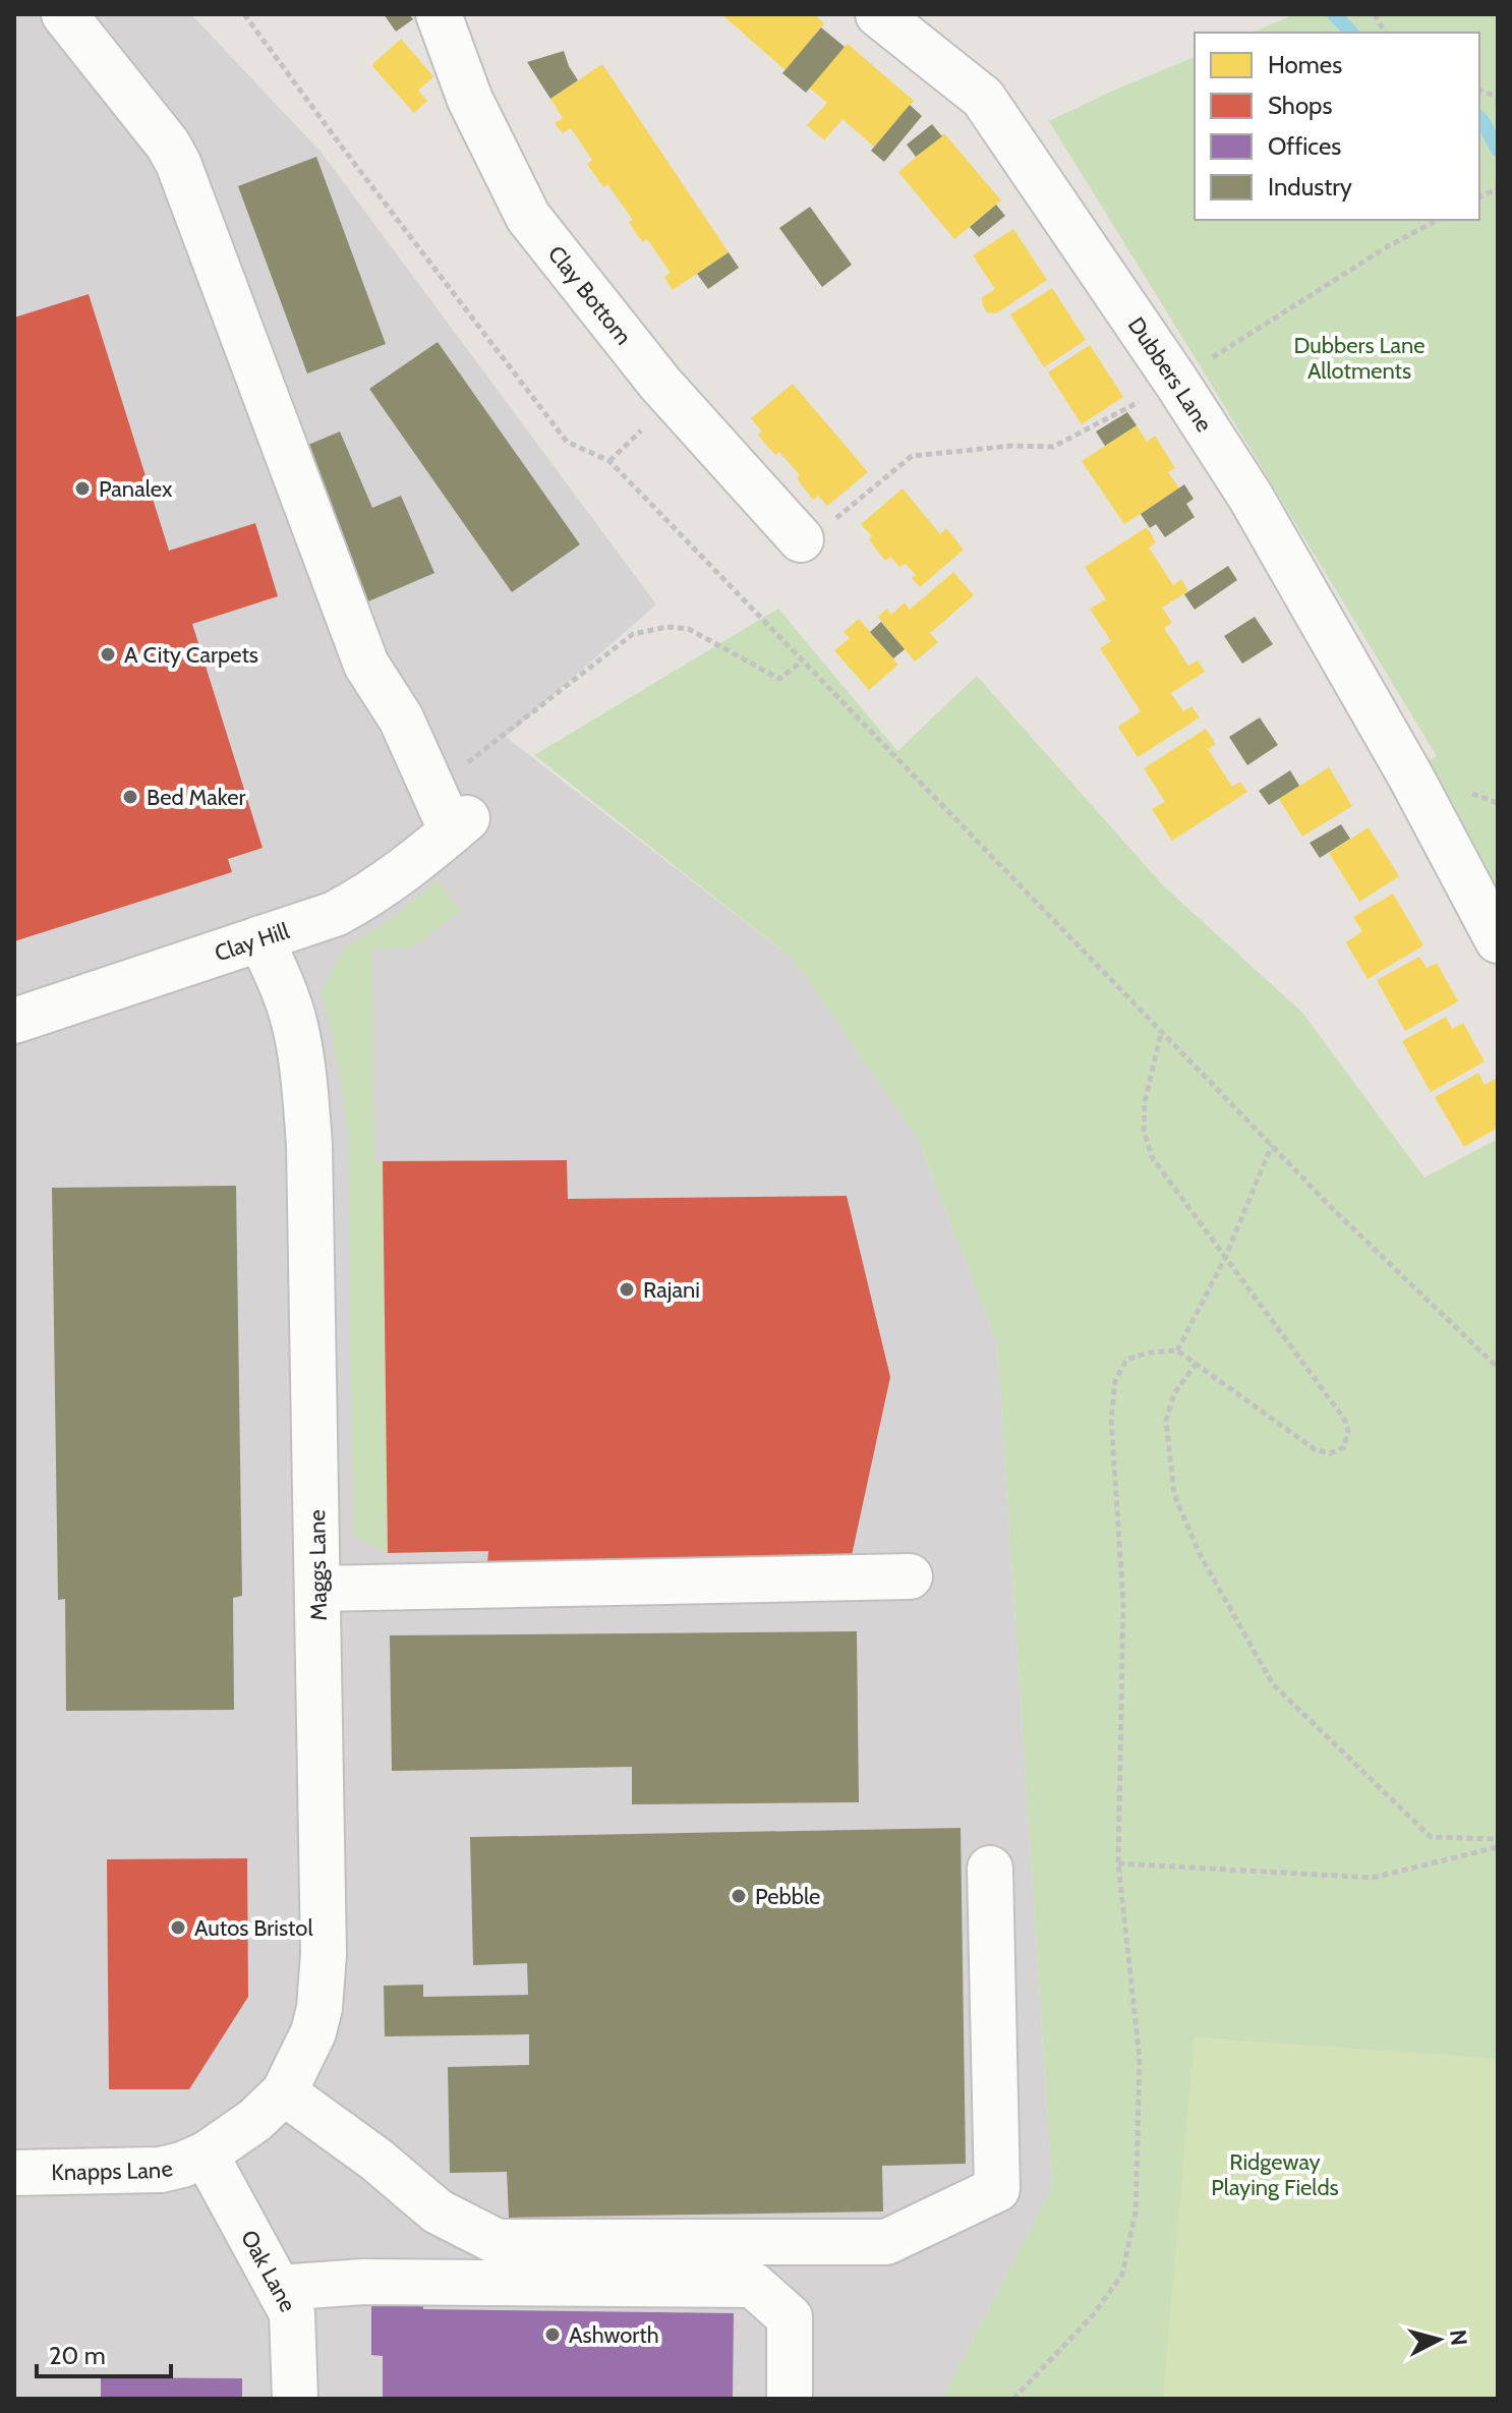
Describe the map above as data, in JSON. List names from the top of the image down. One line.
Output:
{"streets":{"street":["Clay Bottom","Dubbers Lane","Clay Hill","Maggs Lane","Knapps Lane","Oak Lane"]},"crossings":[["Clay Hill","Maggs Lane"],["Maggs Lane","Knapps Lane"],["Maggs Lane","Oak Lane"],["Knapps Lane","Oak Lane"]],"parks":["Dubbers Lane Allotments","Ridgeway Playing Fields"],"places":["Panalex","A City Carpets","Bed Maker","Rajani","Pebble","Autos Bristol","Ashworth"],"legend":["Homes","Shops","Offices","Industry"],"scale_bar":"20 m","north":"right"}
